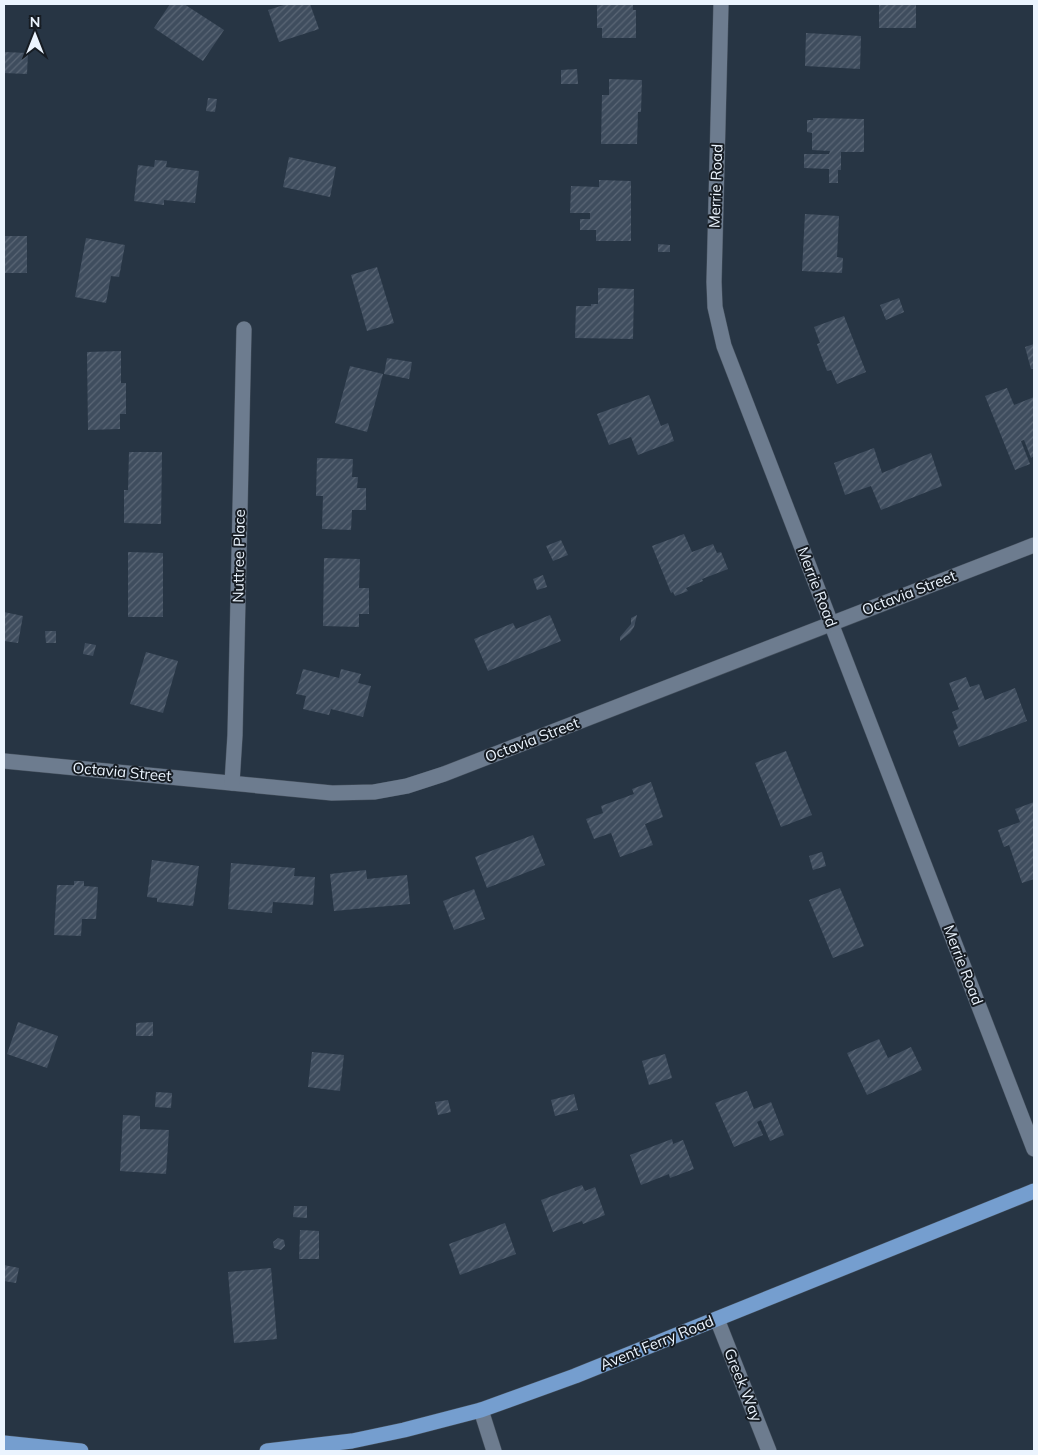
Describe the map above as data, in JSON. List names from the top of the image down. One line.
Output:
{"streets":{"main road":["Avent Ferry Road"],"street":["Merrie Road","Nuttree Place","Octavia Street","Greek Way"]},"crossings":[["Merrie Road","Octavia Street"],["Nuttree Place","Octavia Street"],["Avent Ferry Road","Greek Way"]],"north":"top"}
